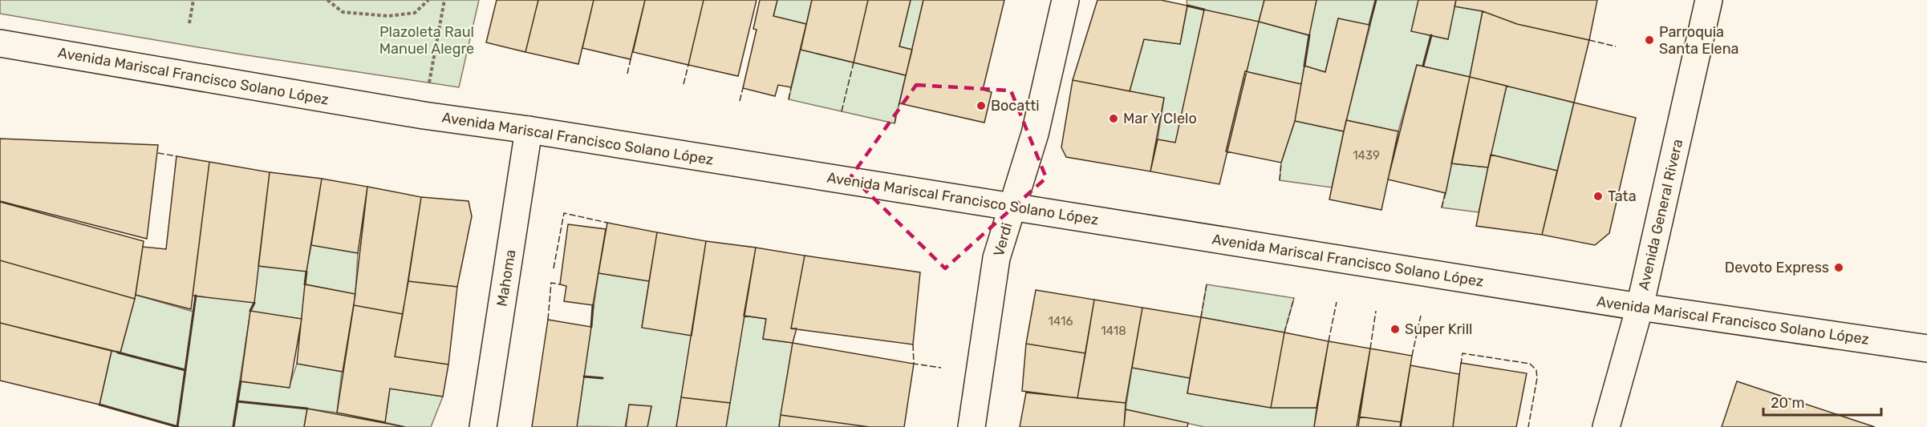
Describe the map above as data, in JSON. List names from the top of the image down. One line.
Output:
{"streets":{"street":["Avenida Mariscal Francisco Solano López","Avenida General Rivera","Verdi","Mahoma"]},"crossings":[["Avenida Mariscal Francisco Solano López","Avenida General Rivera"],["Avenida Mariscal Francisco Solano López","Verdi"],["Avenida Mariscal Francisco Solano López","Mahoma"]],"parks":["Plazoleta Raul Manuel Alegre"],"places":["Parroquia Santa Elena","Bocatti","Mar Y CIelo","Tata","Devoto Express","Super Krill"],"house_numbers":["1439","1416","1418"],"scale_bar":"20 m"}
